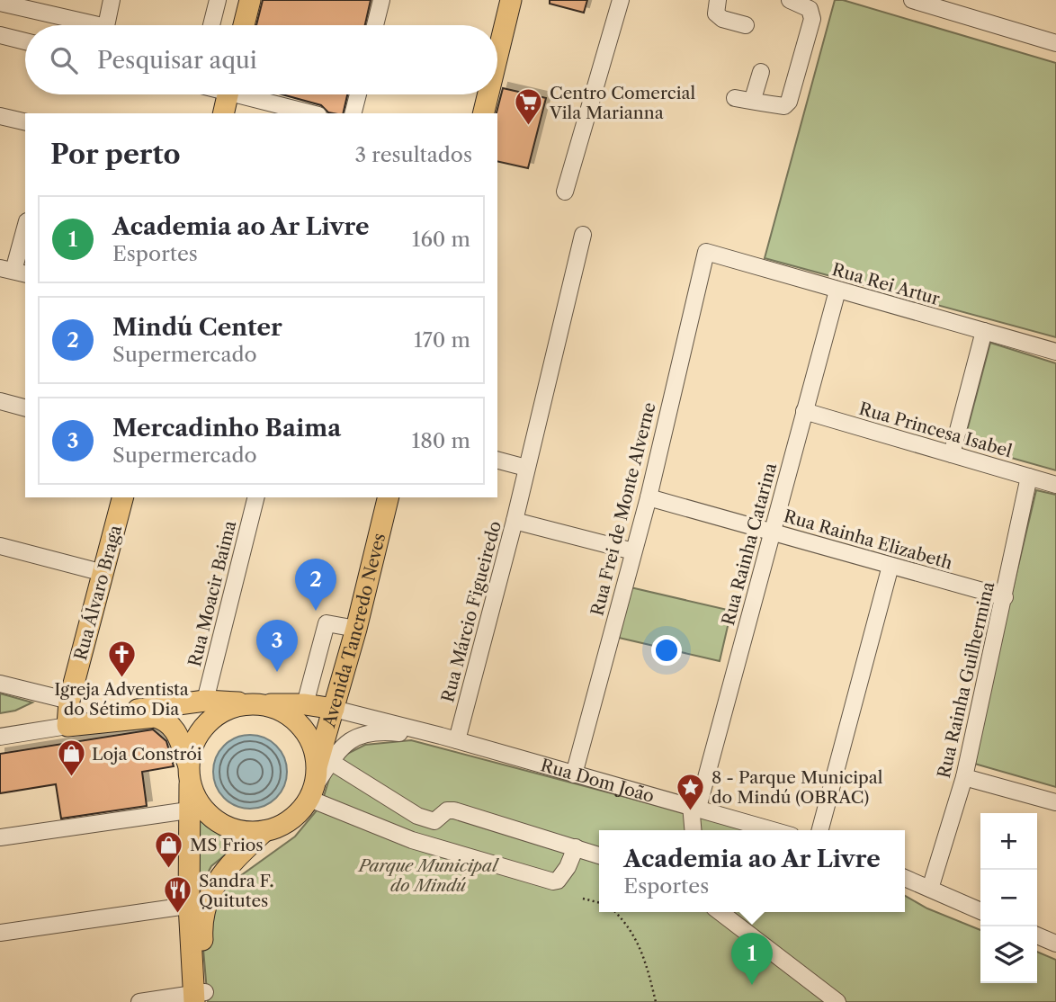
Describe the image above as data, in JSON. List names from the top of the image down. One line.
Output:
{"streets":{"main road":["Rua Álvaro Braga","Avenida Tancredo Neves","Rua Dom João"],"street":["Rua Rei Artur","Rua Princesa Isabel","Rua Frei de Monte Alverne","Rua Rainha Elizabeth","Rua Rainha Catarina","Rua Moacir Baima","Rua Márcio Figueiredo","Rua Rainha Guilhermina"]},"crossings":[["Rua Rei Artur","Rua Frei de Monte Alverne"],["Rua Rei Artur","Rua Rainha Catarina"],["Rua Princesa Isabel","Rua Rainha Catarina"],["Rua Princesa Isabel","Rua Rainha Guilhermina"],["Rua Frei de Monte Alverne","Rua Rainha Elizabeth"],["Rua Frei de Monte Alverne","Rua Dom João"],["Rua Rainha Elizabeth","Rua Rainha Catarina"],["Rua Rainha Elizabeth","Rua Rainha Guilhermina"],["Rua Rainha Catarina","Rua Dom João"],["Rua Moacir Baima","Rua Dom João"],["Rua Márcio Figueiredo","Rua Dom João"],["Avenida Tancredo Neves","Rua Dom João"]],"parks":["Parque Municipal do Mindú"],"places":{"supermarket":["Centro Comercial Vila Marianna"],"church":["Igreja Adventista do Sétimo Dia"],"shop":["Loja Constrói","MS Frios"],"place":["8 - Parque Municipal do Mindú (OBRAC)"],"restaurant":["Sandra F. Quitutes"]},"page":{"search":"Pesquisar aqui","heading":["Por perto","3 resultados"],"list":[{"mark":"1","name":"Academia ao Ar Livre","note":"Esportes","value":"160 m"},{"mark":"2","name":"Mindú Center","note":"Supermercado","value":"170 m"},{"mark":"3","name":"Mercadinho Baima","note":"Supermercado","value":"180 m"}],"pins":["2","3","1"],"map_buttons":["+","−"],"popup":["Academia ao Ar Livre","Esportes"]}}
